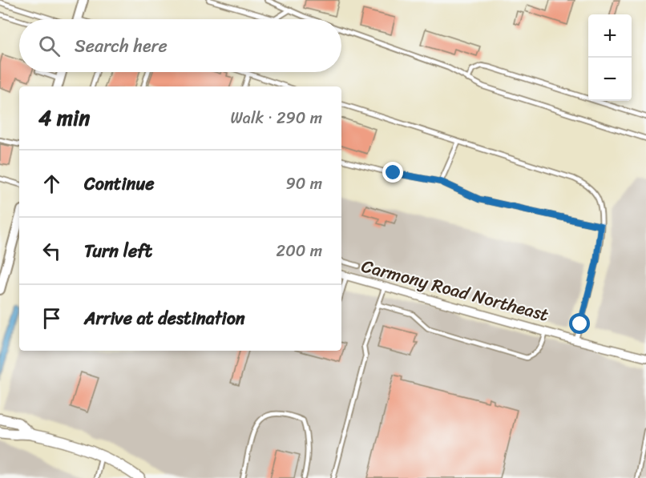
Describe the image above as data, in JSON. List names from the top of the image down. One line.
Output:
{"streets":{"street":["Carmony Road Northeast"]},"page":{"map_buttons":["+","−"],"search":"Search here","heading":["4 min","Walk · 290 m"],"list":[["Continue","90 m"],["Turn left","200 m"],"Arrive at destination"]}}
